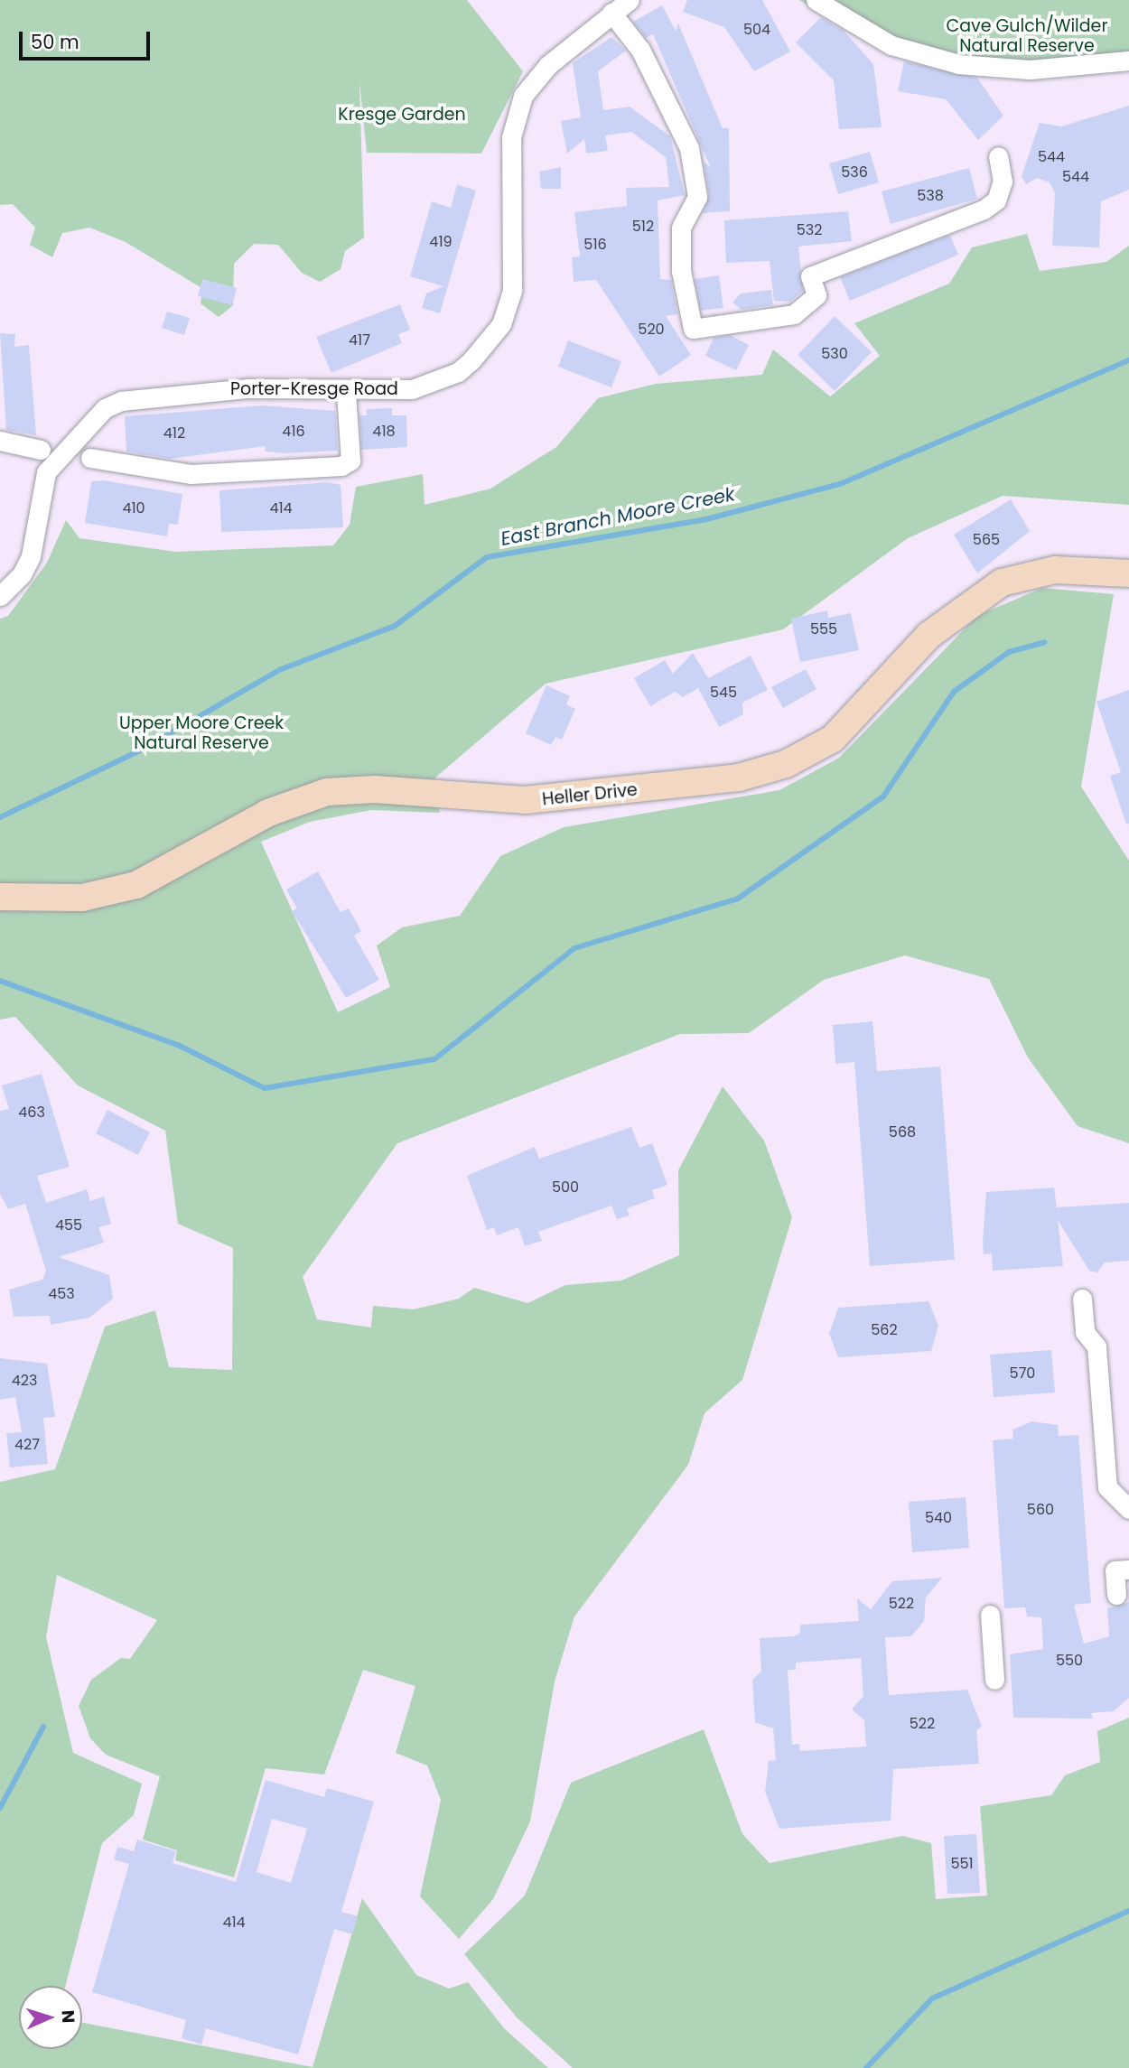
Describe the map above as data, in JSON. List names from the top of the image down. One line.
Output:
{"streets":{"main road":["Heller Drive"],"street":["Porter-Kresge Road"]},"water":["East Branch Moore Creek"],"parks":["Cave Gulch/Wilder Natural Reserve","Kresge Garden","Upper Moore Creek Natural Reserve"],"house_numbers":["504","544","536","544","538","512","532","419","516","520","417","530","416","418","412","410","414","565","555","545","463","568","500","455","453","562","570","423","427","560","540","522","550","522","551","414"],"scale_bar":"50 m","north":"right"}
